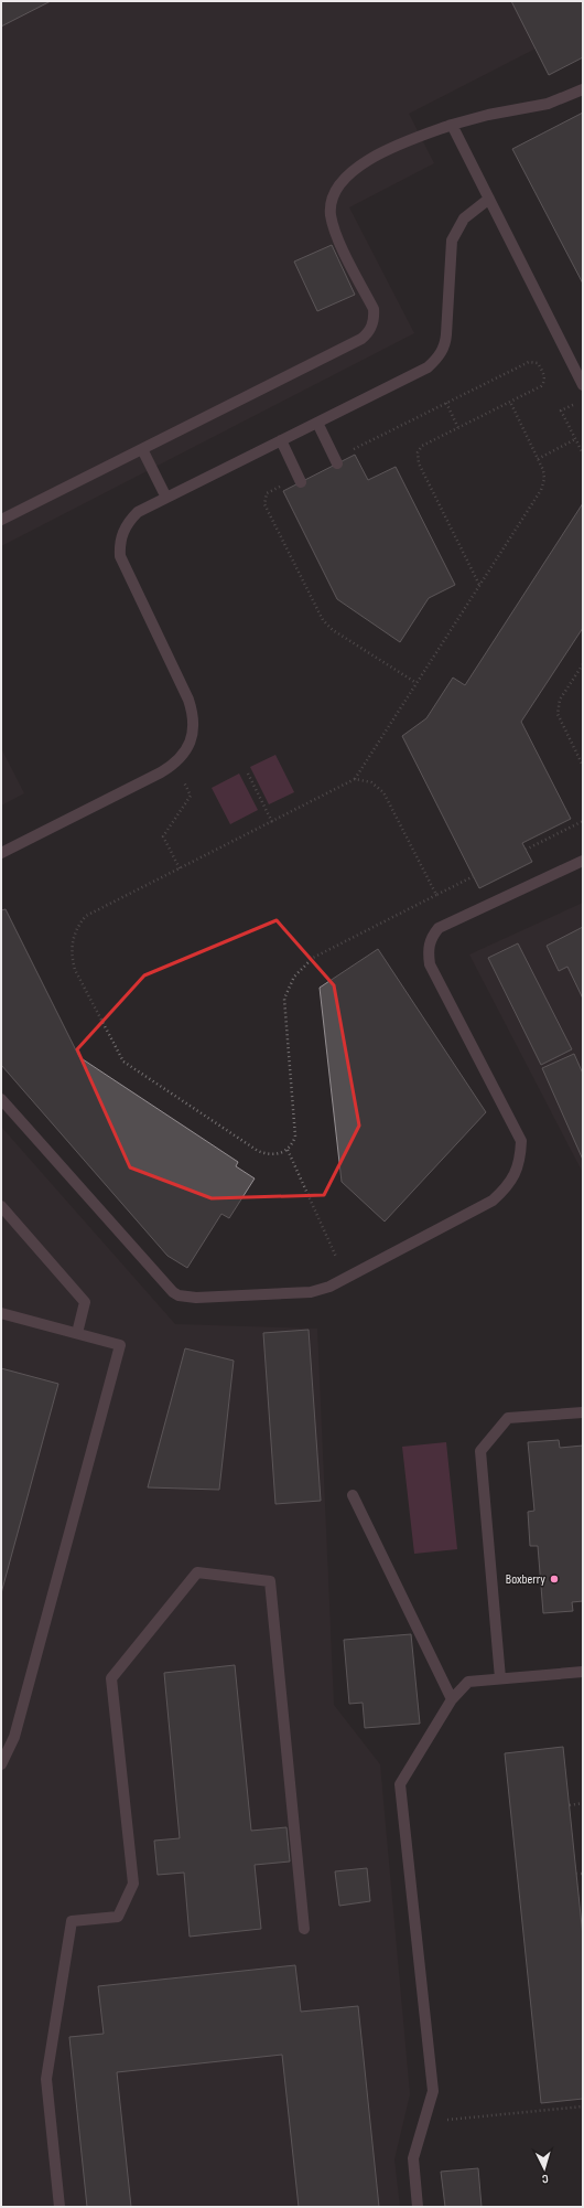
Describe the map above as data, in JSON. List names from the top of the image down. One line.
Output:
{"places":["Boxberry"],"north":"bottom"}
